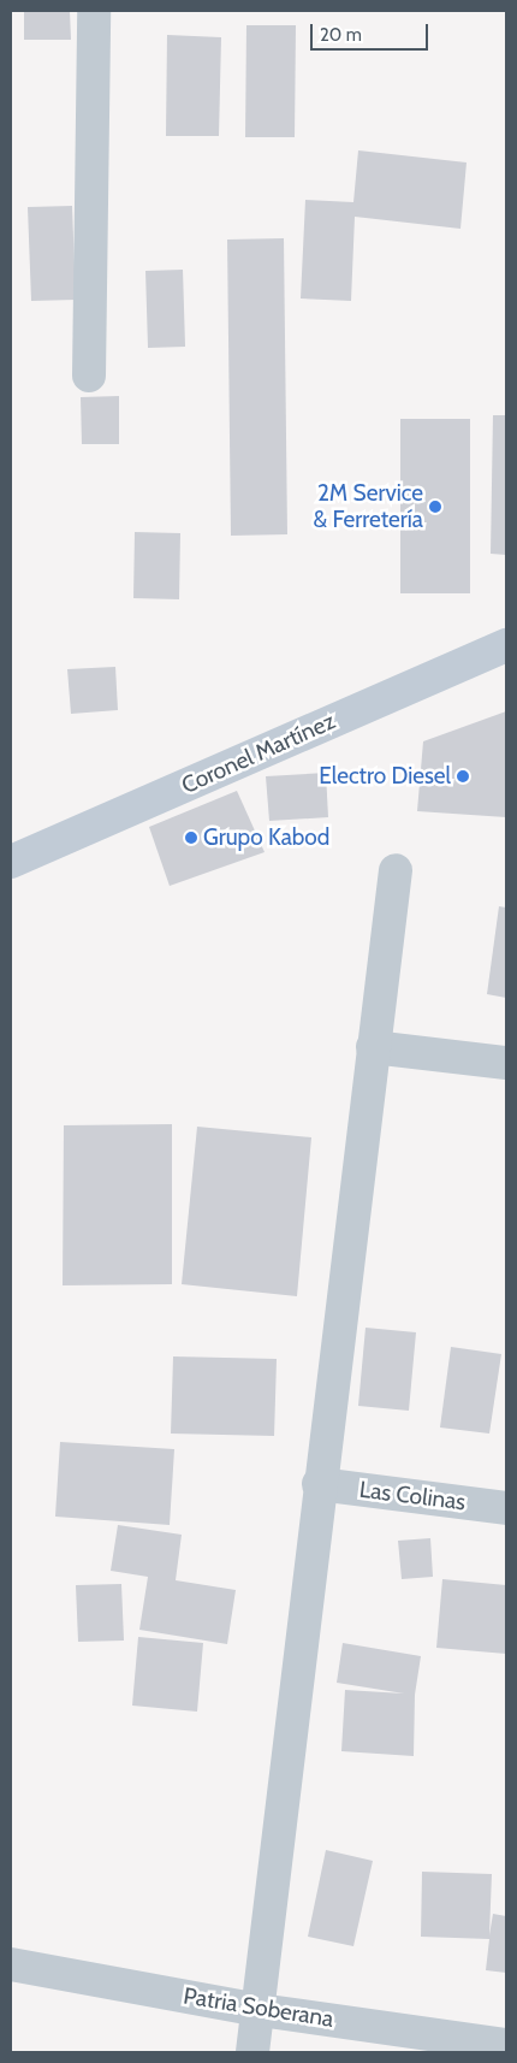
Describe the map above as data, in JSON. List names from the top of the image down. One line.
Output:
{"streets":{"main road":["Coronel Martínez"],"street":["Las Colinas","Patria Soberana"]},"places":["2M Service & Ferretería","Electro Diesel","Grupo Kabod"],"scale_bar":"20 m"}
